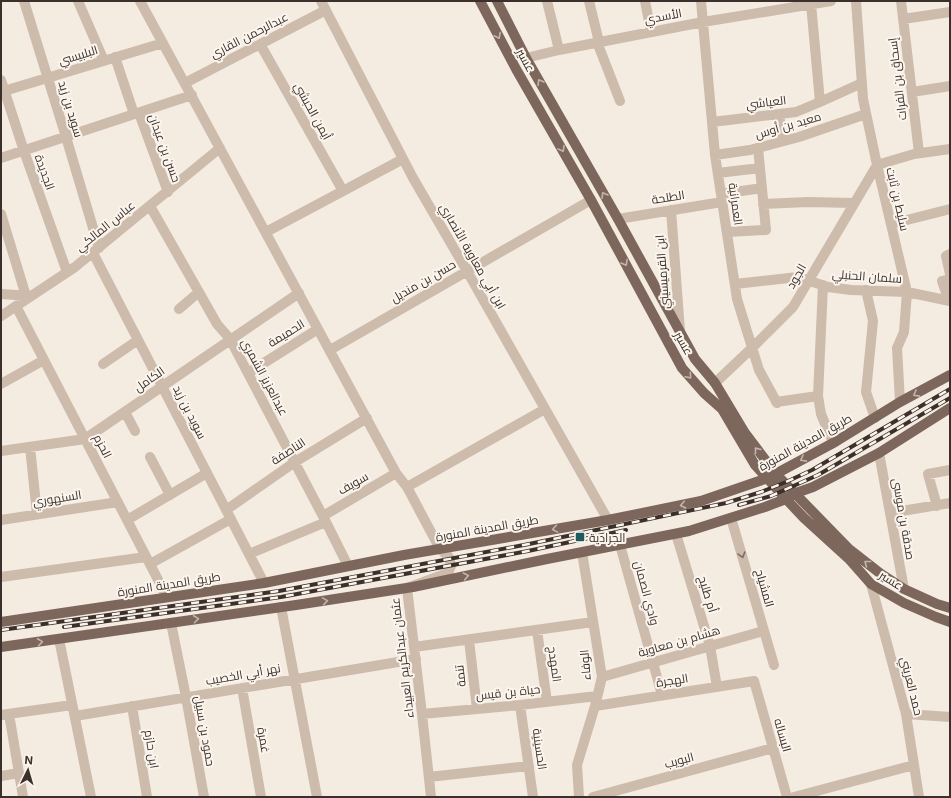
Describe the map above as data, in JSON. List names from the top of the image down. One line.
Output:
{"streets":{"main road":["عسير","طريق المدينة المنورة"],"street":["الأسدي","عبدالرحمن القاري","البلبيسي","إسحاق بن الفرات","العياشي","سويد بن زيد","أيمن الحبشي","معبد بن أوس","حسن بن عيدان","الجديدة","الطلحة","سليط بن ثابت","العمرانية","عباس المالكي","ابن أبي معاوية الأنصاري","ابن القرميسيني","الجود","سلمان الحنبلي","حسن بن منديل","الحميمة","عبدالعزيز الشمري","الكامل","الحزم","الناصفة","سويف","السنهوري","صدقة بن موسى","المشياح","وادي الصمان","أم طليح","هشام بن معاوية","عثمان عبدالكريم العبيداء","المهدج","الوفاء","نهر أبي الخصيب","تنمة","الهجرة","حمد العريني","حياة بن قيس","حمود بن سبيل","البساله","غمرة","ابن حازم","الحسينية","البويب"]},"crossings":[["الأسدي","عسير"],["الأسدي","العمرانية"],["عبدالرحمن القاري","أيمن الحبشي"],["عبدالرحمن القاري","ابن أبي معاوية الأنصاري"],["البلبيسي","سويد بن زيد"],["البلبيسي","حسن بن عيدان"],["البلبيسي","الجديدة"],["عسير","الطلحة"],["عسير","ابن القرميسيني"],["عسير","الجود"],["عسير","حسن بن منديل"],["عسير","طريق المدينة المنورة"],["عسير","صدقة بن موسى"],["عسير","حمد العريني"],["العياشي","سليط بن ثابت"],["العياشي","العمرانية"],["سويد بن زيد","عباس المالكي"],["سويد بن زيد","الكامل"],["سويد بن زيد","طريق المدينة المنورة"],["سويد بن زيد","الناصفة"],["سويد بن زيد","سويف"],["معبد بن أوس","سليط بن ثابت"],["معبد بن أوس","العمرانية"],["حسن بن عيدان","عباس المالكي"],["الجديدة","عباس المالكي"],["الطلحة","العمرانية"],["الطلحة","ابن القرميسيني"],["سليط بن ثابت","الجود"],["سليط بن ثابت","سلمان الحنبلي"],["سليط بن ثابت","طريق المدينة المنورة"],["العمرانية","الجود"],["العمرانية","سلمان الحنبلي"],["عباس المالكي","عبدالعزيز الشمري"],["عباس المالكي","الحزم"],["ابن أبي معاوية الأنصاري","حسن بن منديل"],["ابن أبي معاوية الأنصاري","طريق المدينة المنورة"],["الجود","سلمان الحنبلي"],["الحميمة","عبدالعزيز الشمري"],["عبدالعزيز الشمري","الكامل"],["عبدالعزيز الشمري","طريق المدينة المنورة"],["عبدالعزيز الشمري","الناصفة"],["عبدالعزيز الشمري","سويف"],["الكامل","الحزم"],["طريق المدينة المنورة","الحزم"],["طريق المدينة المنورة","عثمان عبدالكريم العبيداء"],["الحزم","الناصفة"],["الحزم","السنهوري"],["المشياح","هشام بن معاوية"],["وادي الصمان","هشام بن معاوية"],["وادي الصمان","الهجرة"],["أم طليح","هشام بن معاوية"],["أم طليح","الهجرة"],["هشام بن معاوية","الوفاء"],["عثمان عبدالكريم العبيداء","نهر أبي الخصيب"],["عثمان عبدالكريم العبيداء","حياة بن قيس"],["المهدج","حياة بن قيس"],["الوفاء","الهجرة"],["الوفاء","حياة بن قيس"],["نهر أبي الخصيب","حمود بن سبيل"],["نهر أبي الخصيب","غمرة"],["نهر أبي الخصيب","ابن حازم"],["تنمة","حياة بن قيس"],["الهجرة","حياة بن قيس"],["الهجرة","البساله"],["حياة بن قيس","الحسينية"],["البساله","البويب"]],"one_way":["المشياح"],"places":{"transit":["الجرادية"]},"north":"top"}
